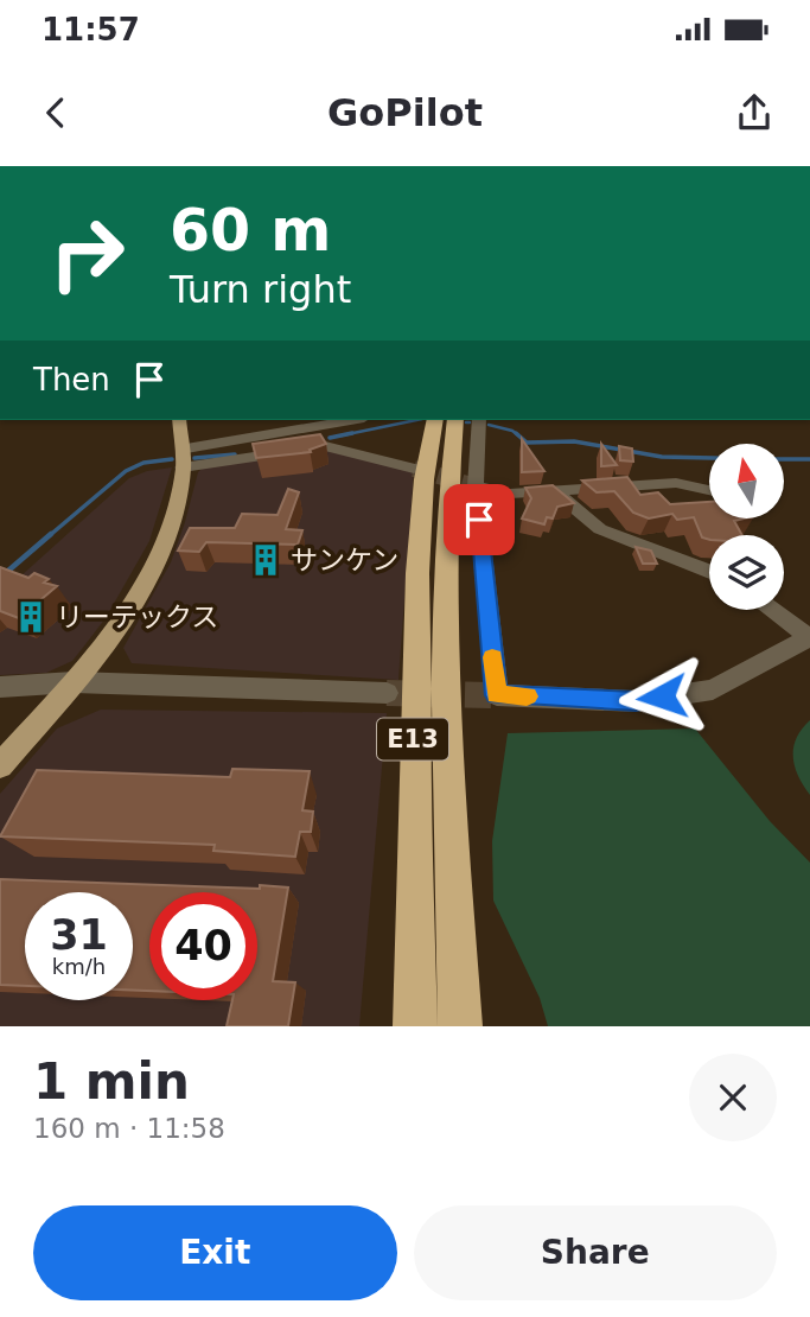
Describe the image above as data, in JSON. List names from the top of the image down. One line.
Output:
{"streets":{"highway":["E13"]},"places":{"building":["サンケン","リーテックス"]},"north":"top","page":{"status":"11:57","header":"GoPilot","turn":["60 m","Turn right"],"then":"Then","speed":"31 km/h","limit":"40","heading":["1 min","160 m · 11:58"],"buttons":["Exit","Share"]}}
